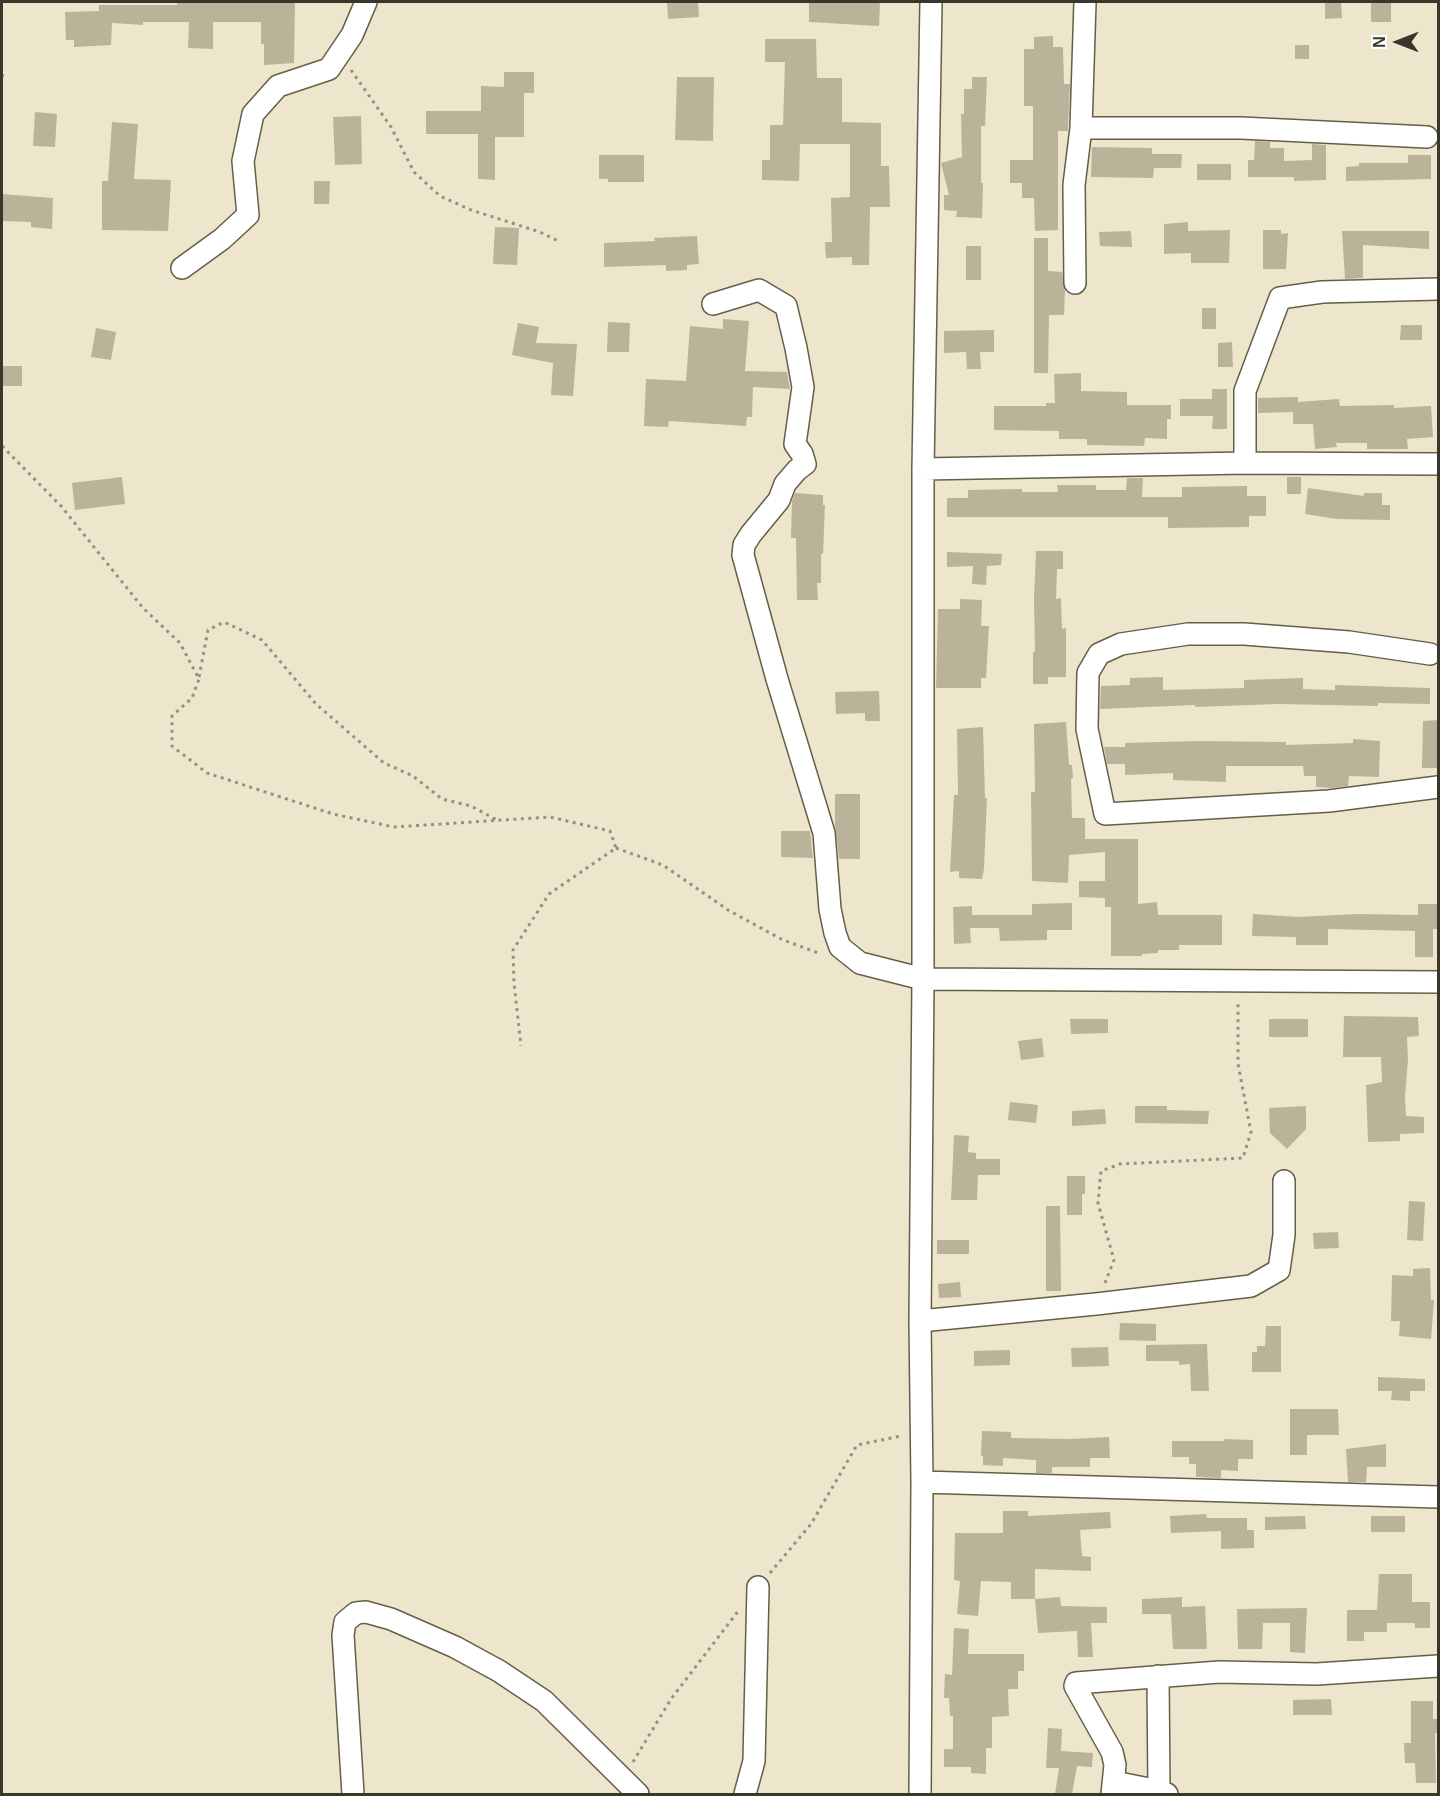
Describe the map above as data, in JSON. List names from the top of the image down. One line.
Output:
{"north":"left"}
